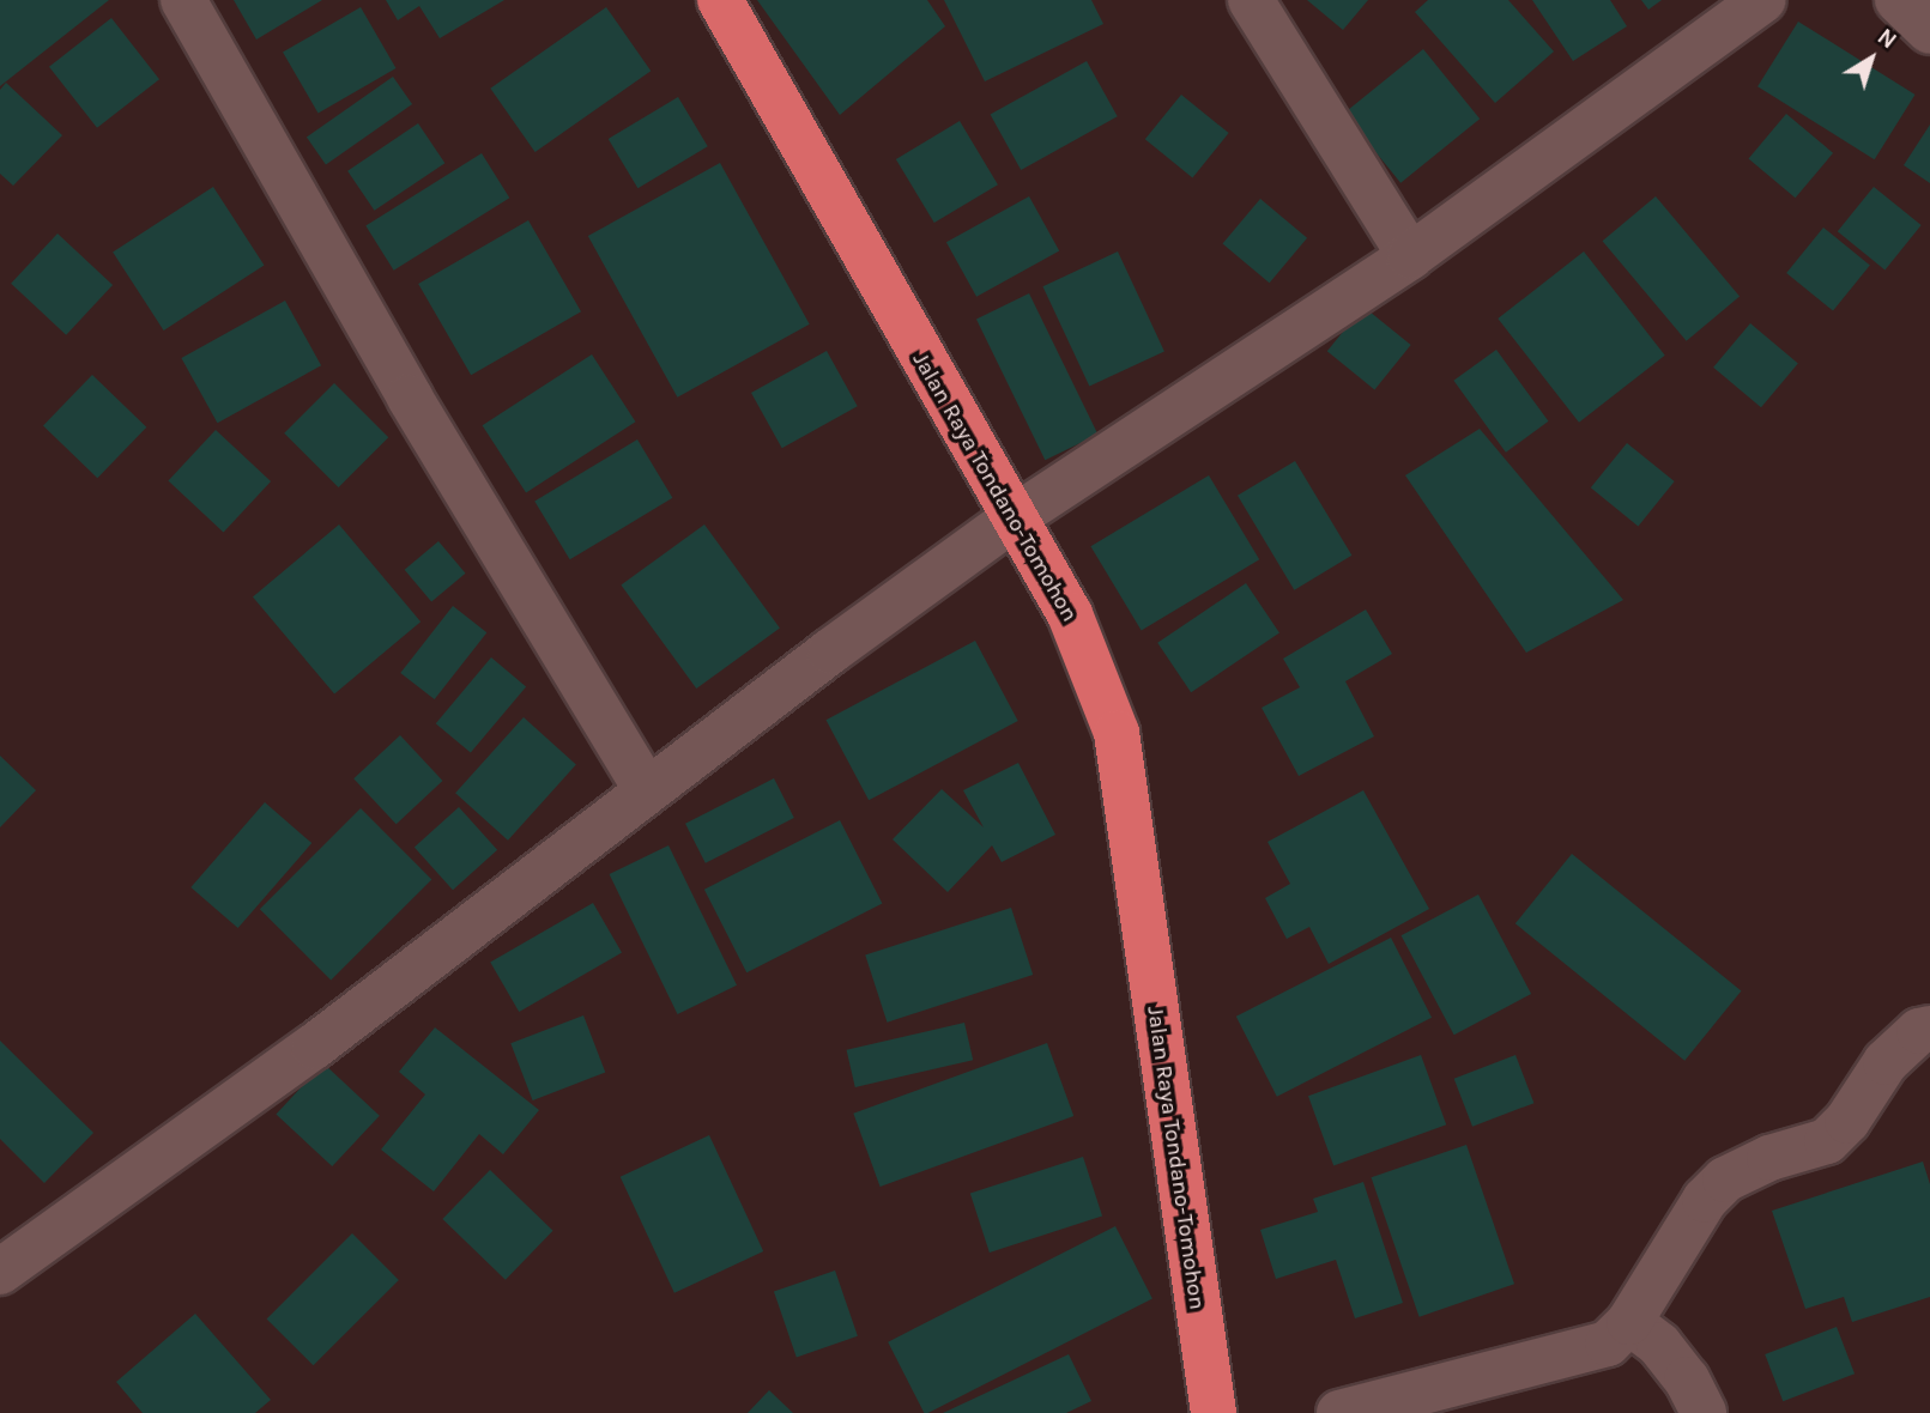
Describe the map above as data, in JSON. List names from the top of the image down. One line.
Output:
{"streets":{"highway":["Jalan Raya Tondano-Tomohon"]},"north":"top right"}
